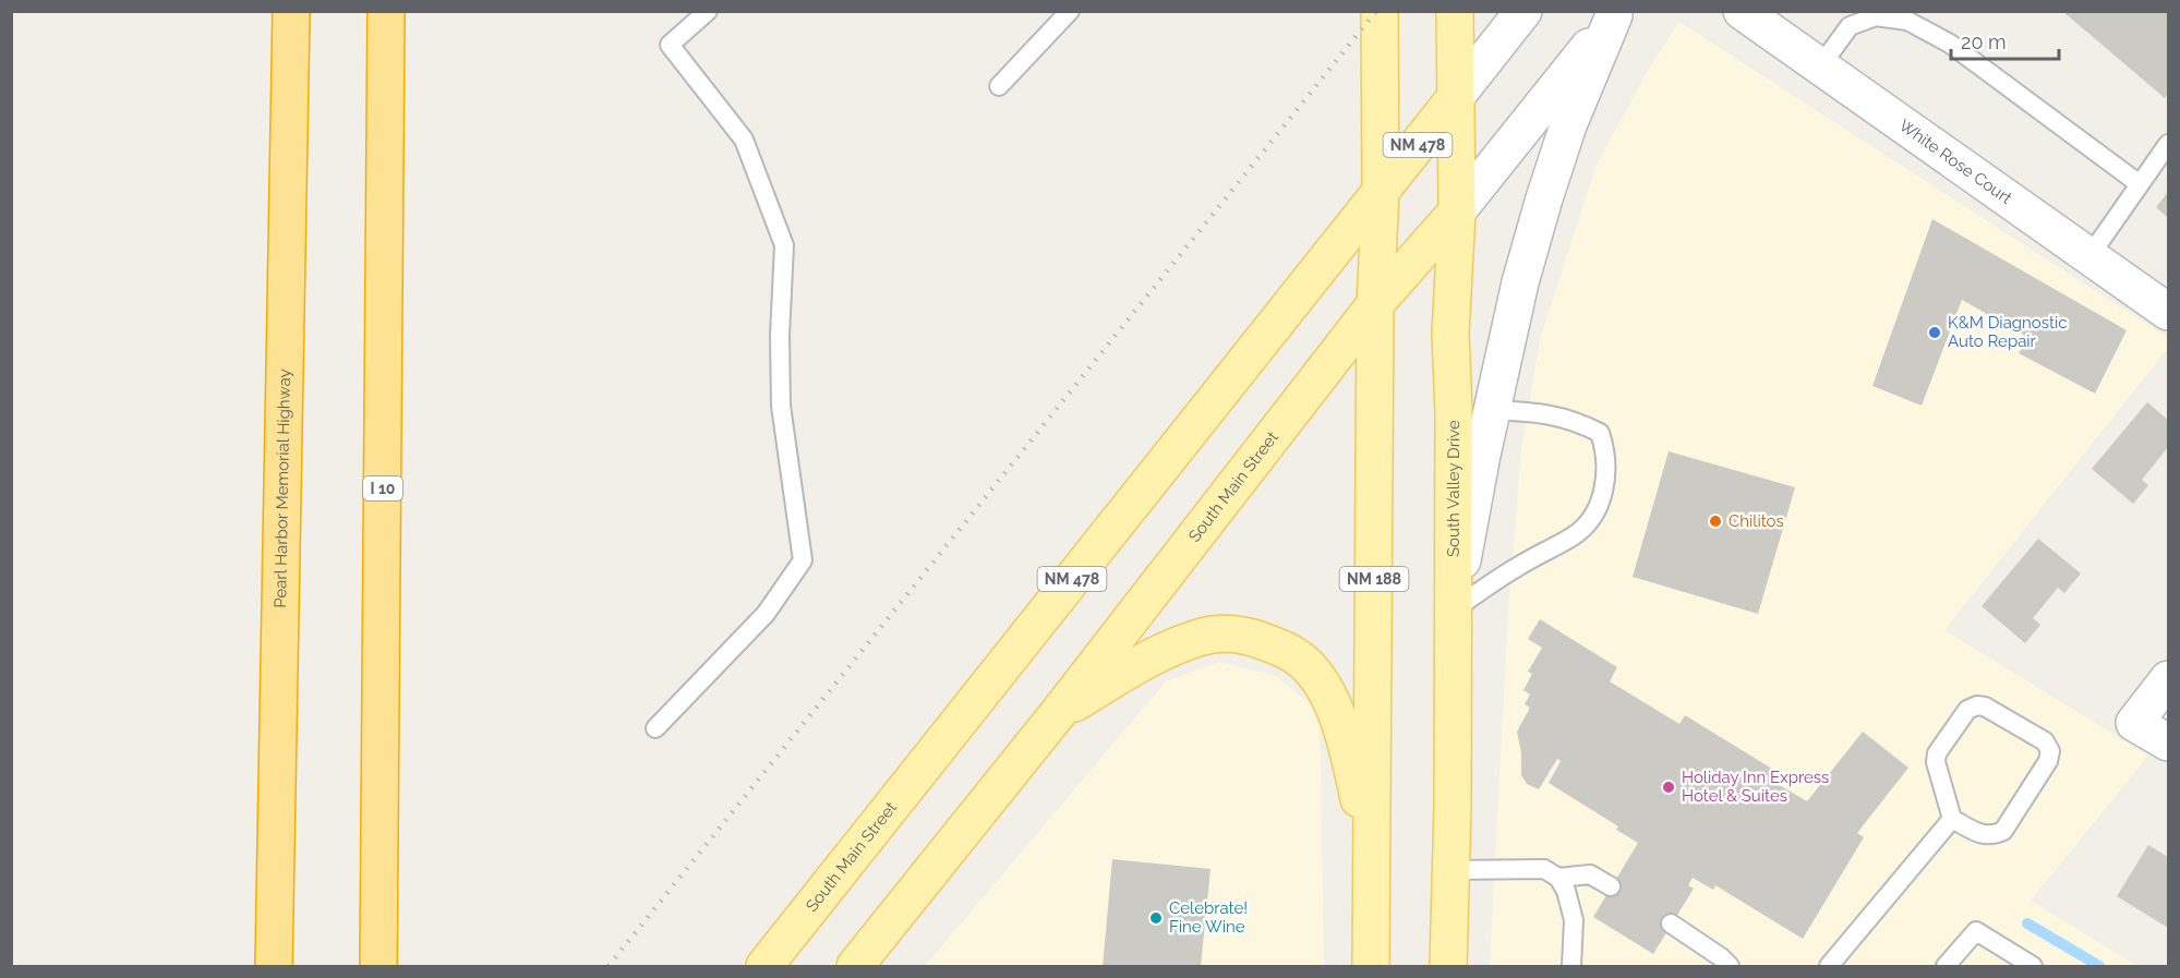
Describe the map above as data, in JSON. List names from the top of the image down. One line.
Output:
{"streets":{"highway":["Pearl Harbor Memorial Highway","I 10"],"main road":["NM 478","White Rose Court","South Main Street","South Valley Drive","NM 188"]},"crossings":[["South Main Street","South Valley Drive"],["South Main Street","NM 188"]],"places":["K&M Diagnostic Auto Repair","Chilitos","Holiday Inn Express Hotel & Suites","Celebrate! Fine Wine"],"scale_bar":"20 m"}
